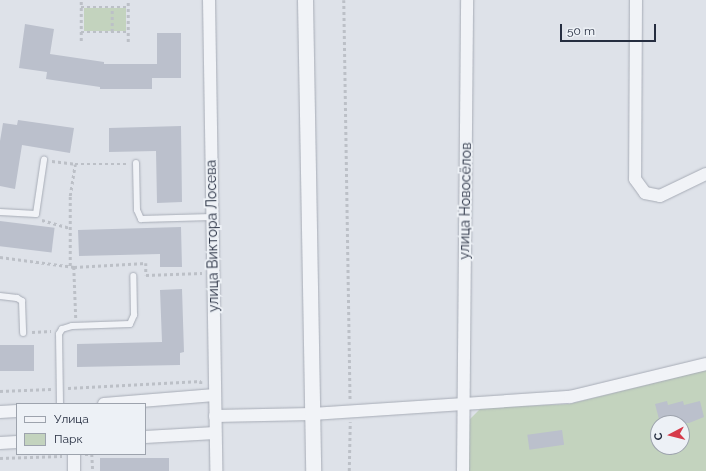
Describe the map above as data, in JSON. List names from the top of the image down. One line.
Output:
{"streets":{"street":["улица Новосёлов","улица Виктора Лосева"]},"legend":["Улица","Парк"],"scale_bar":"50 m","north":"left"}
